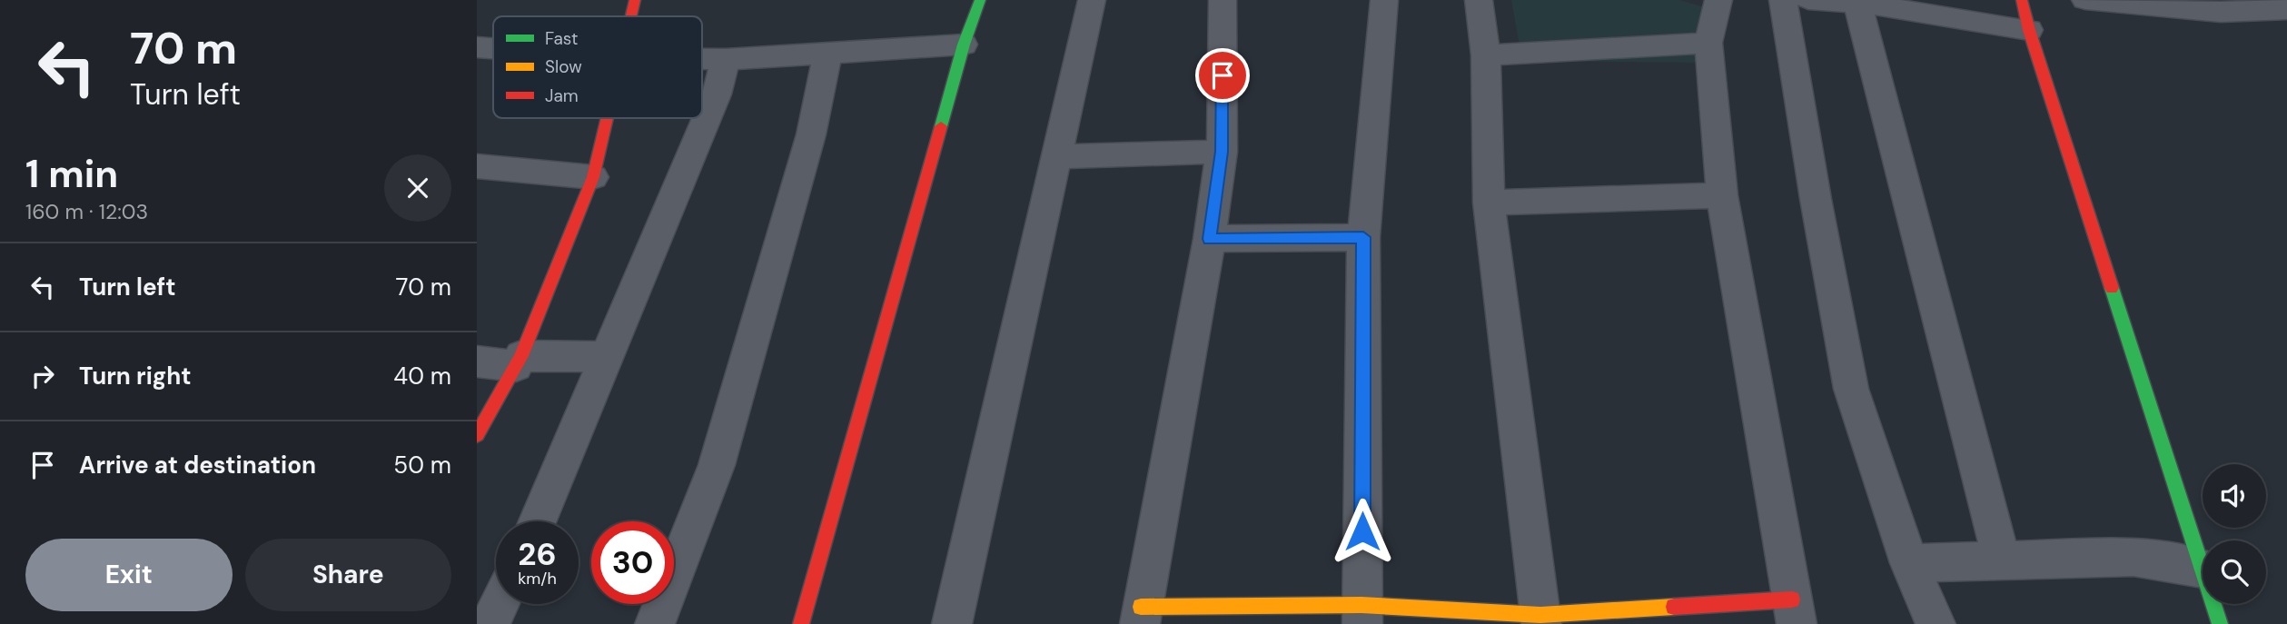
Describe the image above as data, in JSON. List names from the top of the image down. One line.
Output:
{"legend":["Fast","Slow","Jam"],"page":{"turn":["70 m","Turn left"],"heading":["1 min","160 m · 12:03"],"list":[{"name":"Turn left","value":"70 m"},{"name":"Turn right","value":"40 m"},{"name":"Arrive at destination","value":"50 m"}],"speed":"26 km/h","limit":"30","buttons":["Exit","Share"]}}
